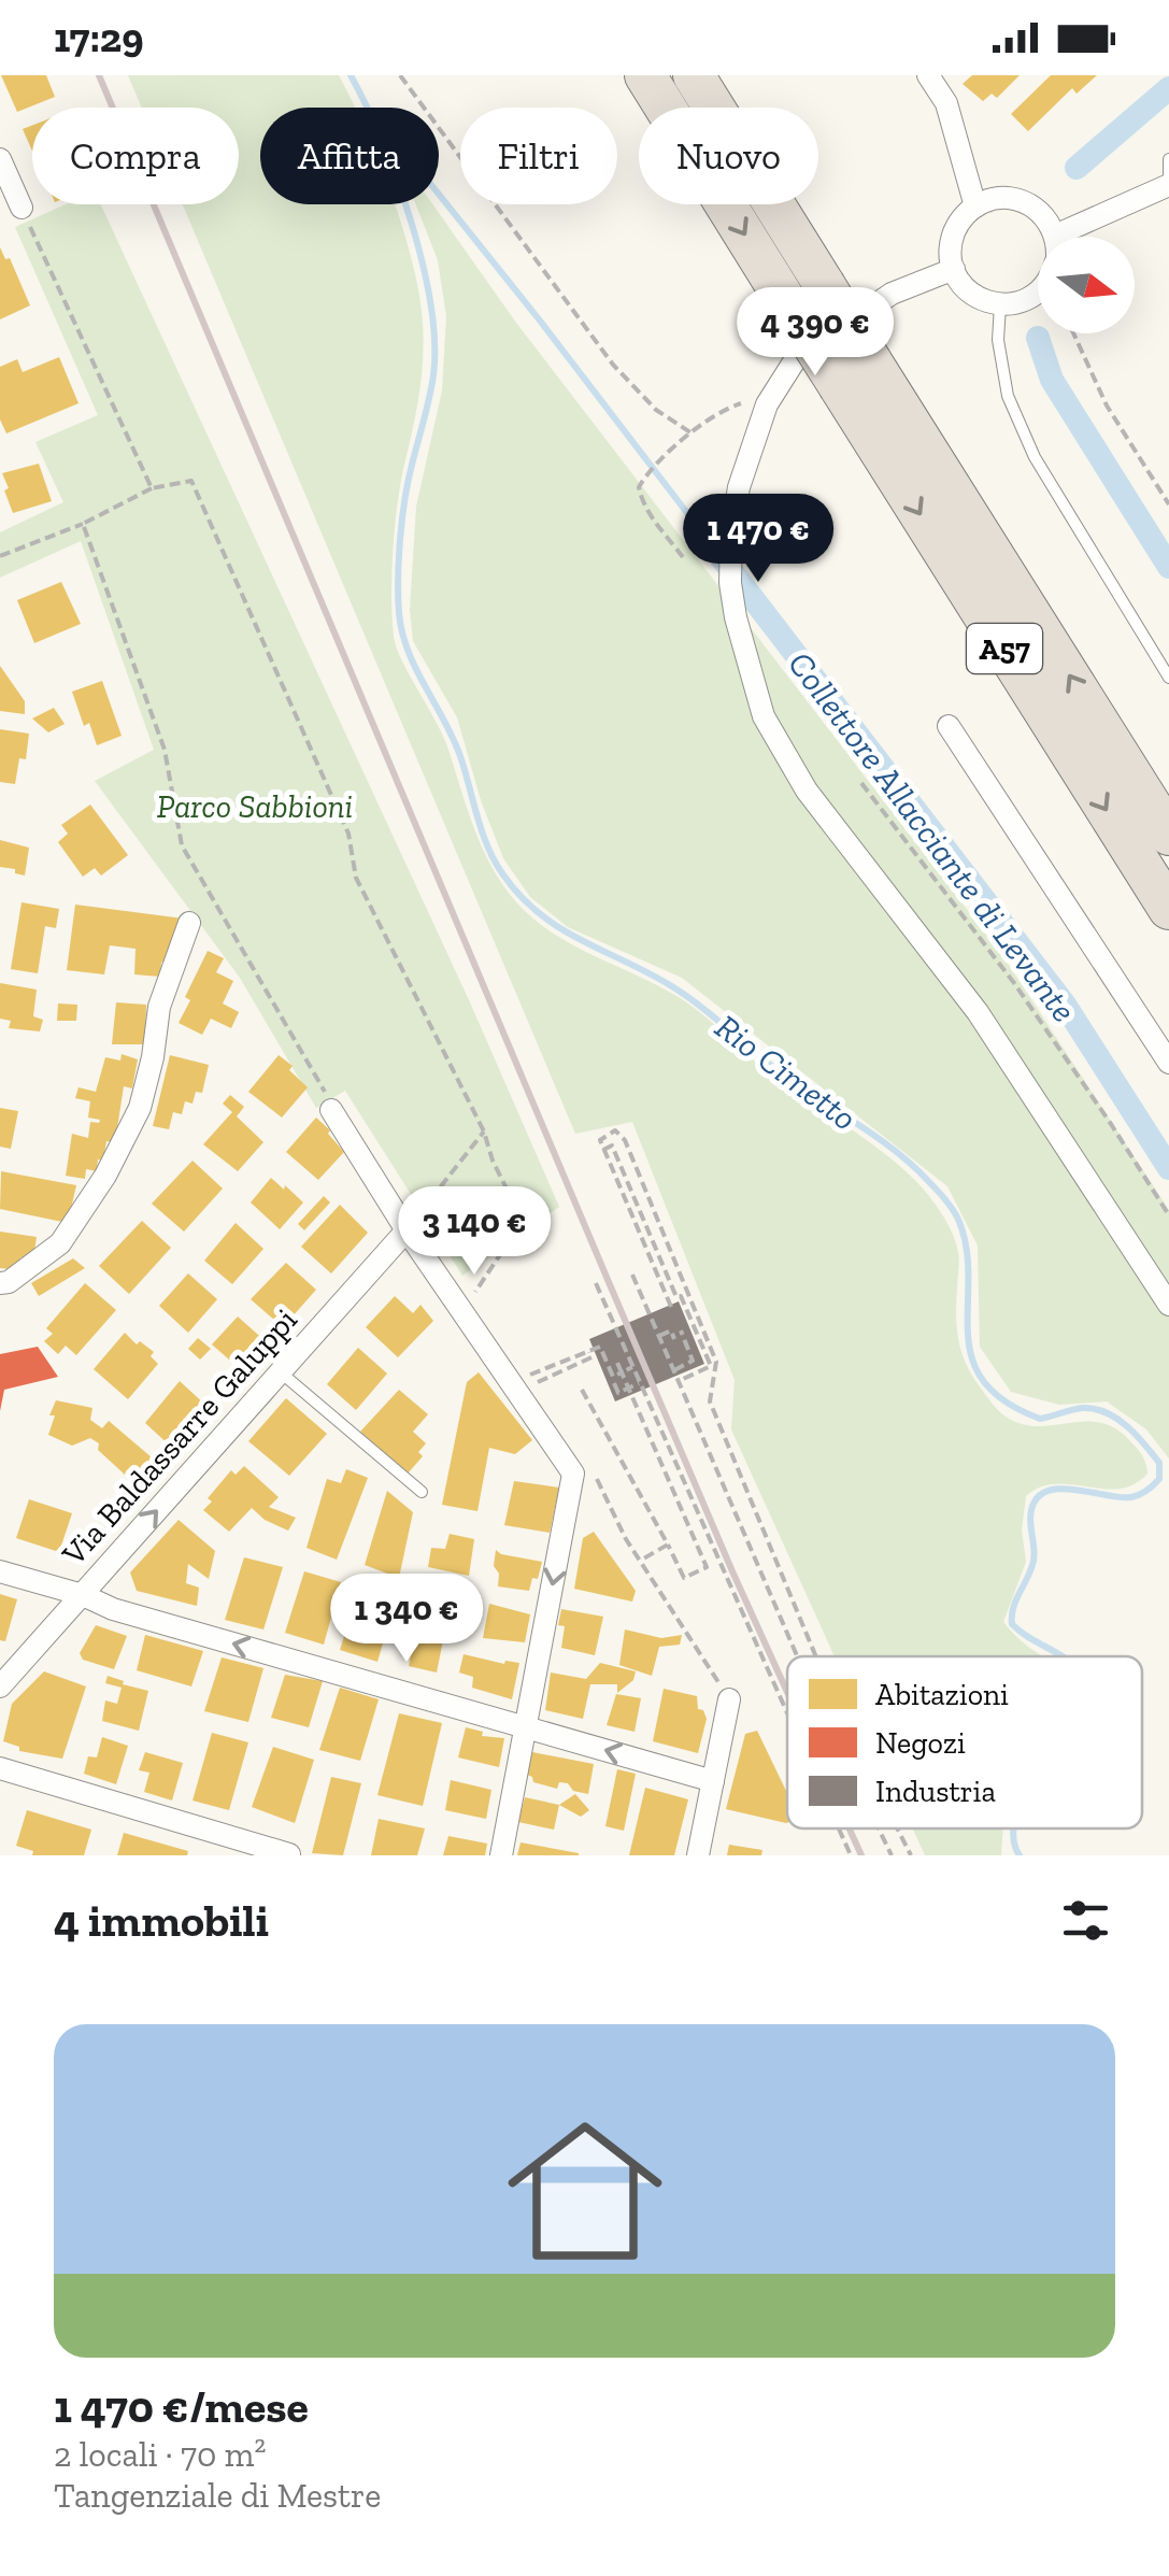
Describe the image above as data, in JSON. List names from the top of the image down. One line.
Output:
{"streets":{"highway":["A57"],"street":["Via Baldassarre Galuppi"]},"one_way":["Via Baldassarre Galuppi"],"water":["Collettore Allacciante di Levante","Rio Cimetto"],"parks":["Parco Sabbioni"],"legend":["Abitazioni","Negozi","Industria"],"north":"right","page":{"status":"17:29","chip":["Compra","Affitta","Filtri","Nuovo"],"price":["4 390 €","1 470 €","3 140 €","1 340 €"],"heading":"4 immobili","list":[{"name":"1 470 €/mese","note":"2 locali · 70 m² · Tangenziale di Mestre"}]}}
